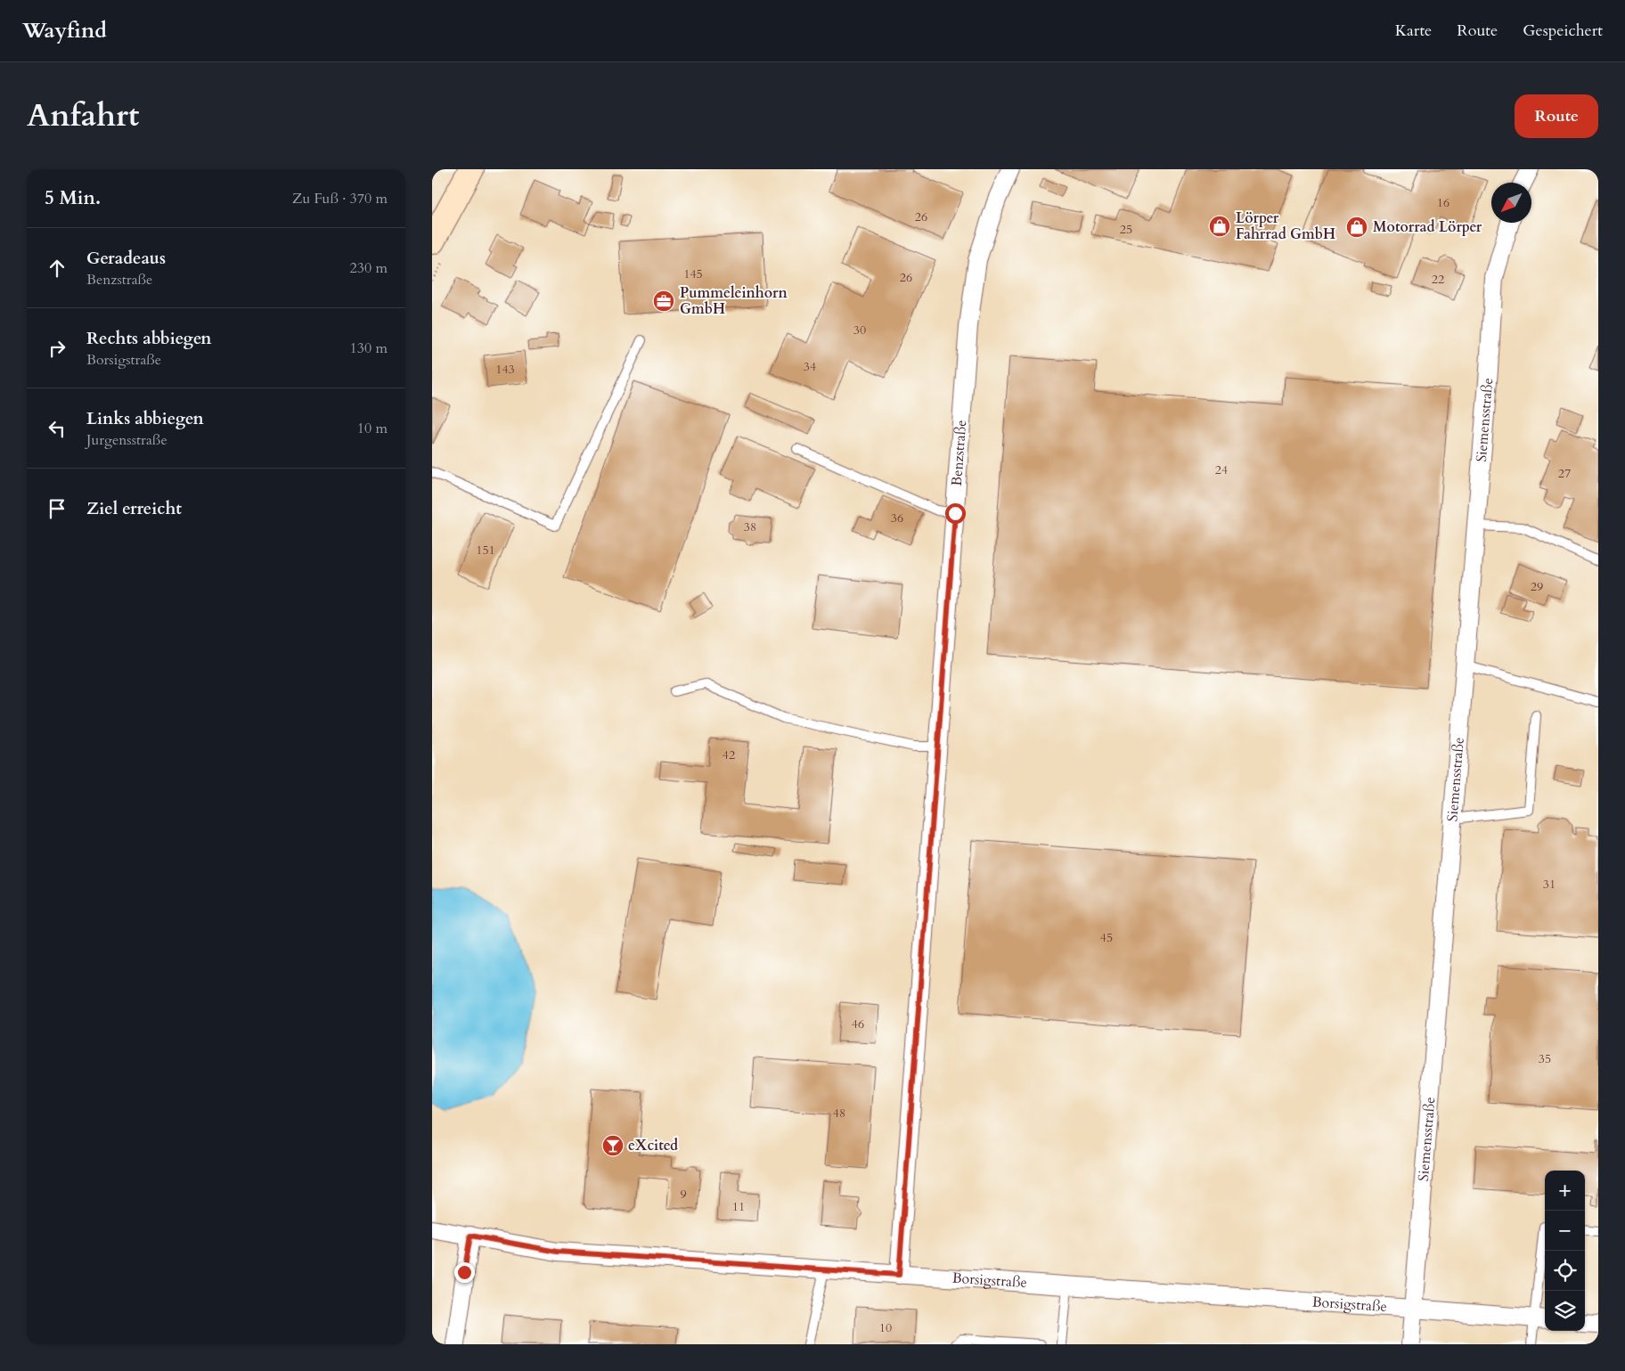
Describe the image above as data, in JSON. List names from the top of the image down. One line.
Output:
{"streets":{"street":["Siemensstraße","Benzstraße","Borsigstraße"]},"crossings":[["Siemensstraße","Borsigstraße"],["Benzstraße","Borsigstraße"]],"places":{"shop":["Lörper Fahrrad GmbH","Motorrad Lörper"],"office":["Pummeleinhorn GmbH"],"bar":["eXcited"]},"house_numbers":["16","26","25","145","26","22","30","34","143","24","27","36","38","151","29","42","31","45","46","35","48","9","11","10"],"north":"bottom left","page":{"header":"Wayfind","nav":["Karte","Route","Gespeichert"],"title":"Anfahrt","buttons":"Route","heading":["5 Min.","Zu Fuß · 370 m"],"list":[["Geradeaus","Benzstraße","230 m"],["Rechts abbiegen","Borsigstraße","130 m"],["Links abbiegen","Jurgensstraße","10 m"],"Ziel erreicht"],"map_buttons":["+","−"]}}
